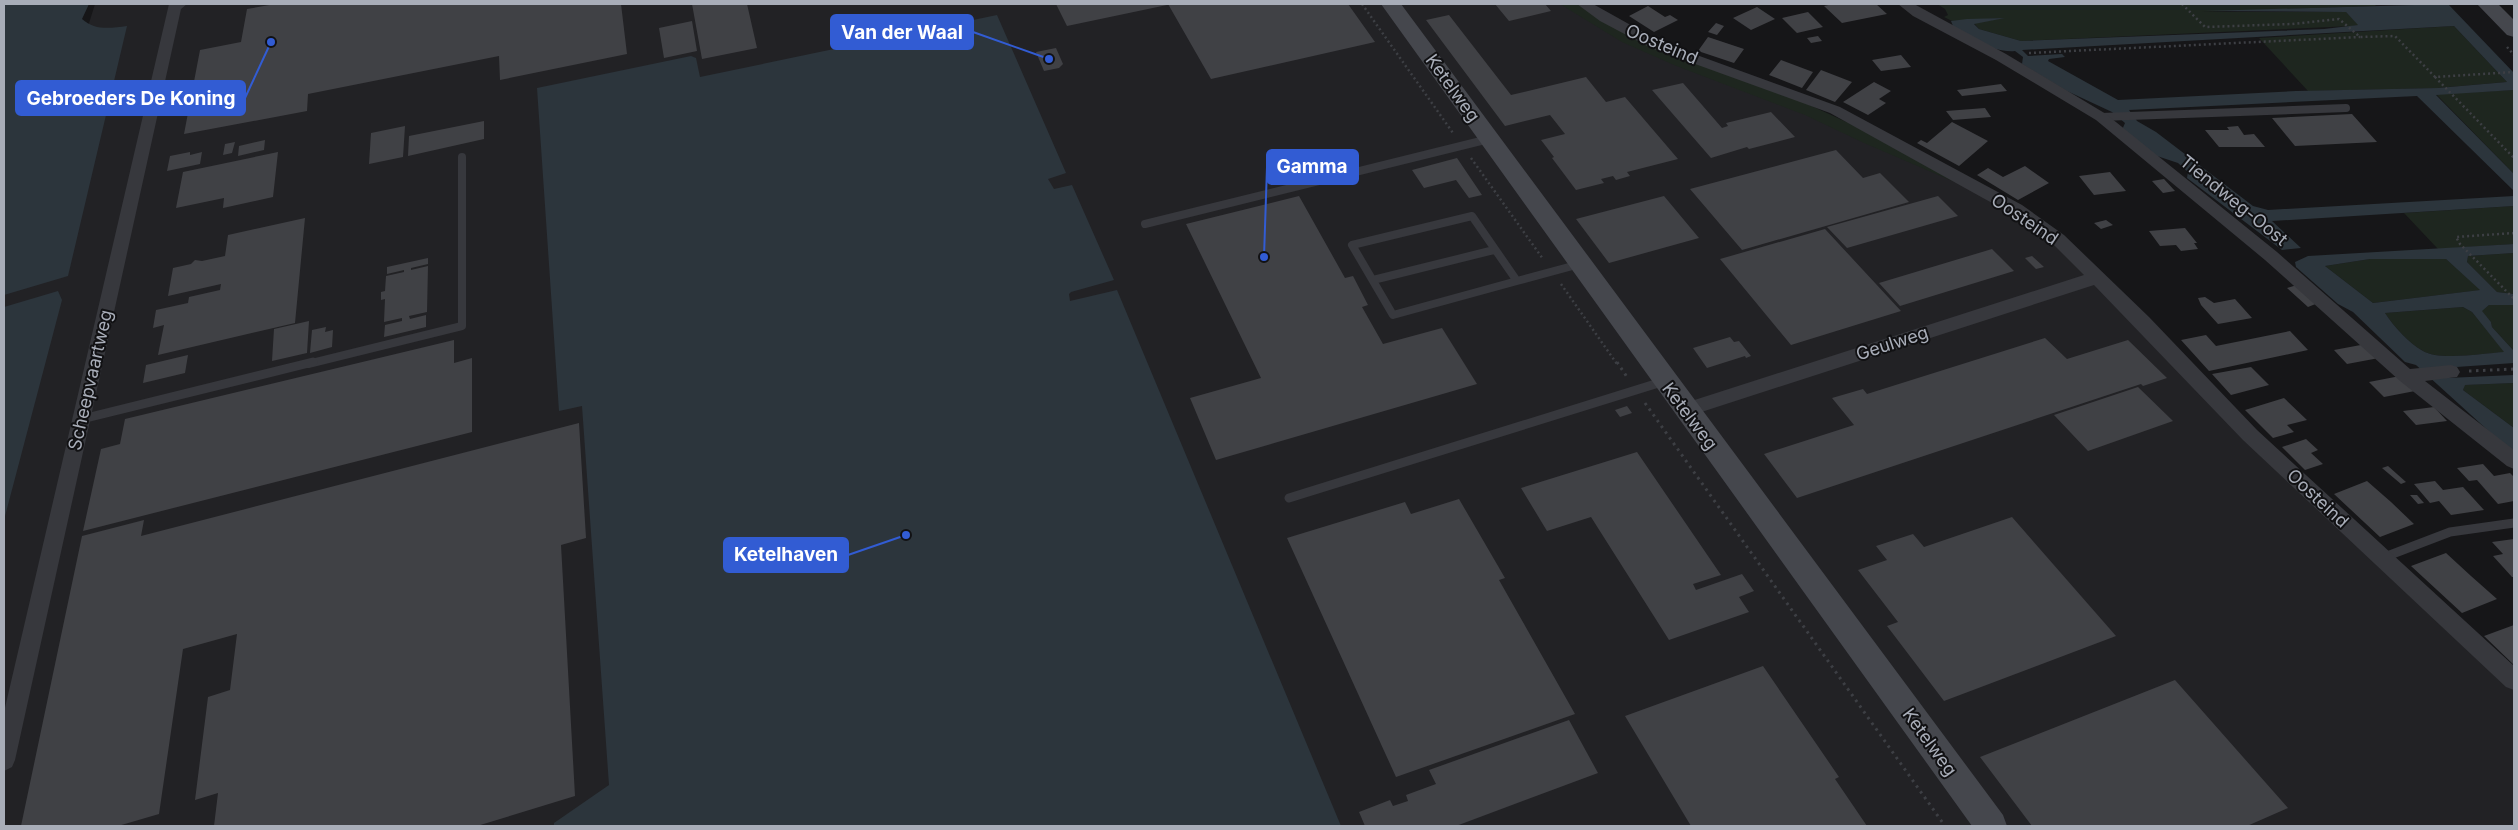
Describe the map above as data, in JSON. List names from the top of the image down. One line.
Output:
{"streets":{"street":["Oosteind","Ketelweg","Tiendweg-Oost","Geulweg","Scheepvaartweg"]},"crossings":[["Oosteind","Geulweg"],["Ketelweg","Geulweg"]],"places":["Gebroeders De Koning","Van der Waal","Gamma","Ketelhaven"]}
